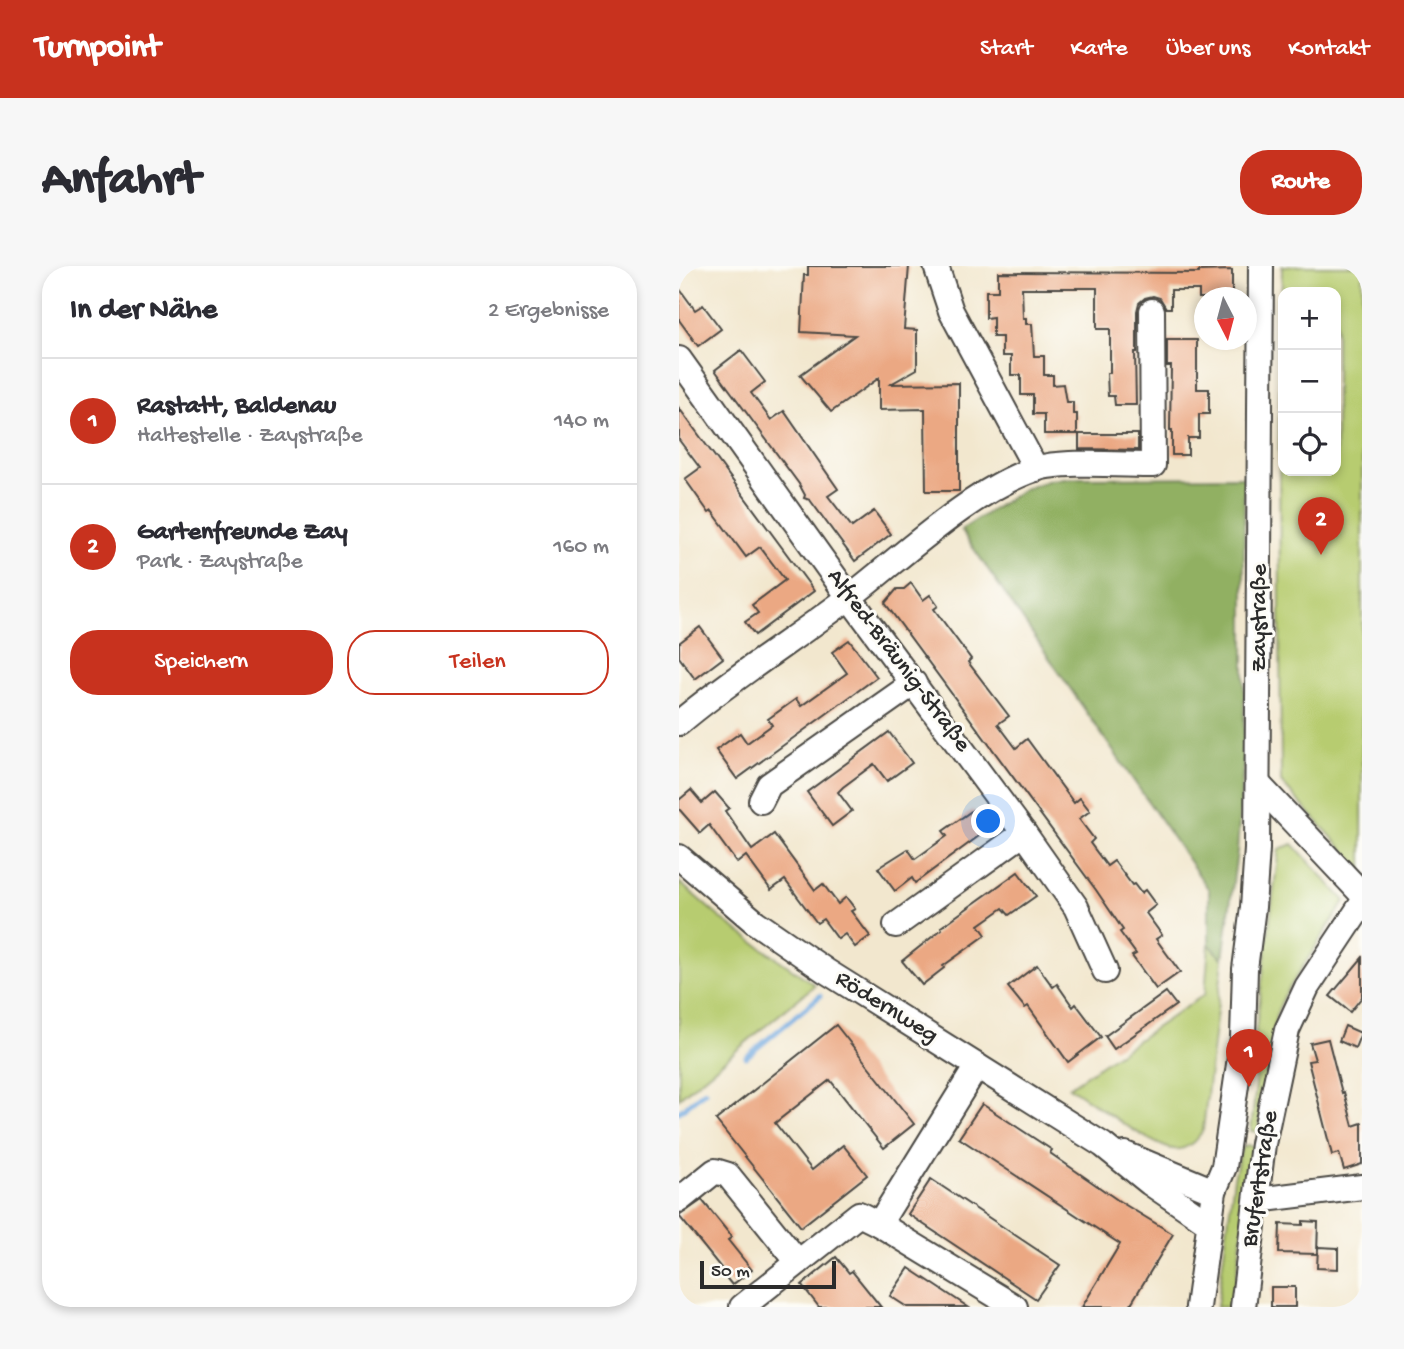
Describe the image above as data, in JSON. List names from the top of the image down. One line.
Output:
{"streets":{"street":["Zaystraße","Alfred-Bräunig-Straße","Rödernweg","Brufertstraße"]},"crossings":[["Zaystraße","Rödernweg"]],"scale_bar":"50 m","north":"bottom","page":{"header":"Turnpoint","nav":["Start","Karte","Über uns","Kontakt"],"buttons":["Route",["Speichern","Teilen"]],"title":"Anfahrt","heading":["In der Nähe","2 Ergebnisse"],"map_buttons":["+","−"],"list":[{"mark":"1","name":"Rastatt, Baldenau","note":"Haltestelle · Zaystraße","value":"140 m"},{"mark":"2","name":"Gartenfreunde Zay","note":"Park · Zaystraße","value":"160 m"}],"pins":["2","1"],"scale":"50 m"}}
